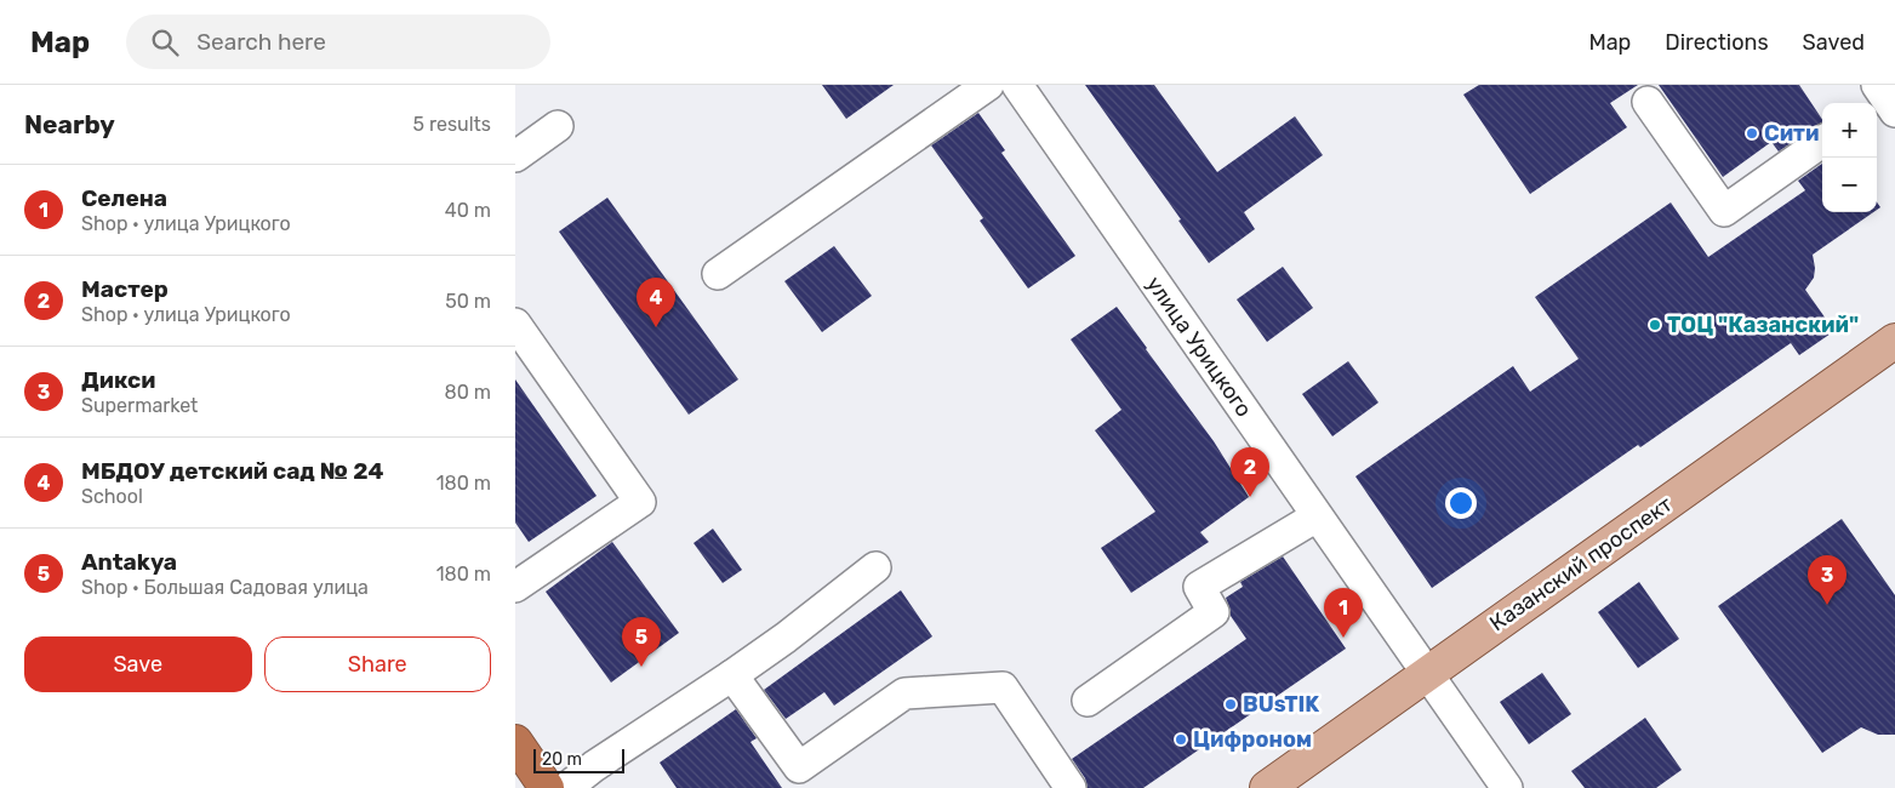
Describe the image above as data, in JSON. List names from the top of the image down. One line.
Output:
{"streets":{"main road":["Казанский проспект"],"street":["улица Урицкого"]},"crossings":[["улица Урицкого","Казанский проспект"]],"places":["Сити","ТОЦ \"Казанский\"","BUsTIK","Цифроном"],"scale_bar":"20 m","page":{"header":"Map","search":"Search here","nav":["Map","Directions","Saved"],"heading":["Nearby","5 results"],"map_buttons":["+","−"],"list":[{"mark":"1","name":"Селена","note":"Shop · улица Урицкого","value":"40 m"},{"mark":"2","name":"Мастер","note":"Shop · улица Урицкого","value":"50 m"},{"mark":"3","name":"Дикси","note":"Supermarket","value":"80 m"},{"mark":"4","name":"МБДОУ детский сад № 24","note":"School","value":"180 m"},{"mark":"5","name":"Antakya","note":"Shop · Большая Садовая улица","value":"180 m"}],"pins":["4","2","3","1","5"],"buttons":["Save","Share"],"scale":"20 m"}}
